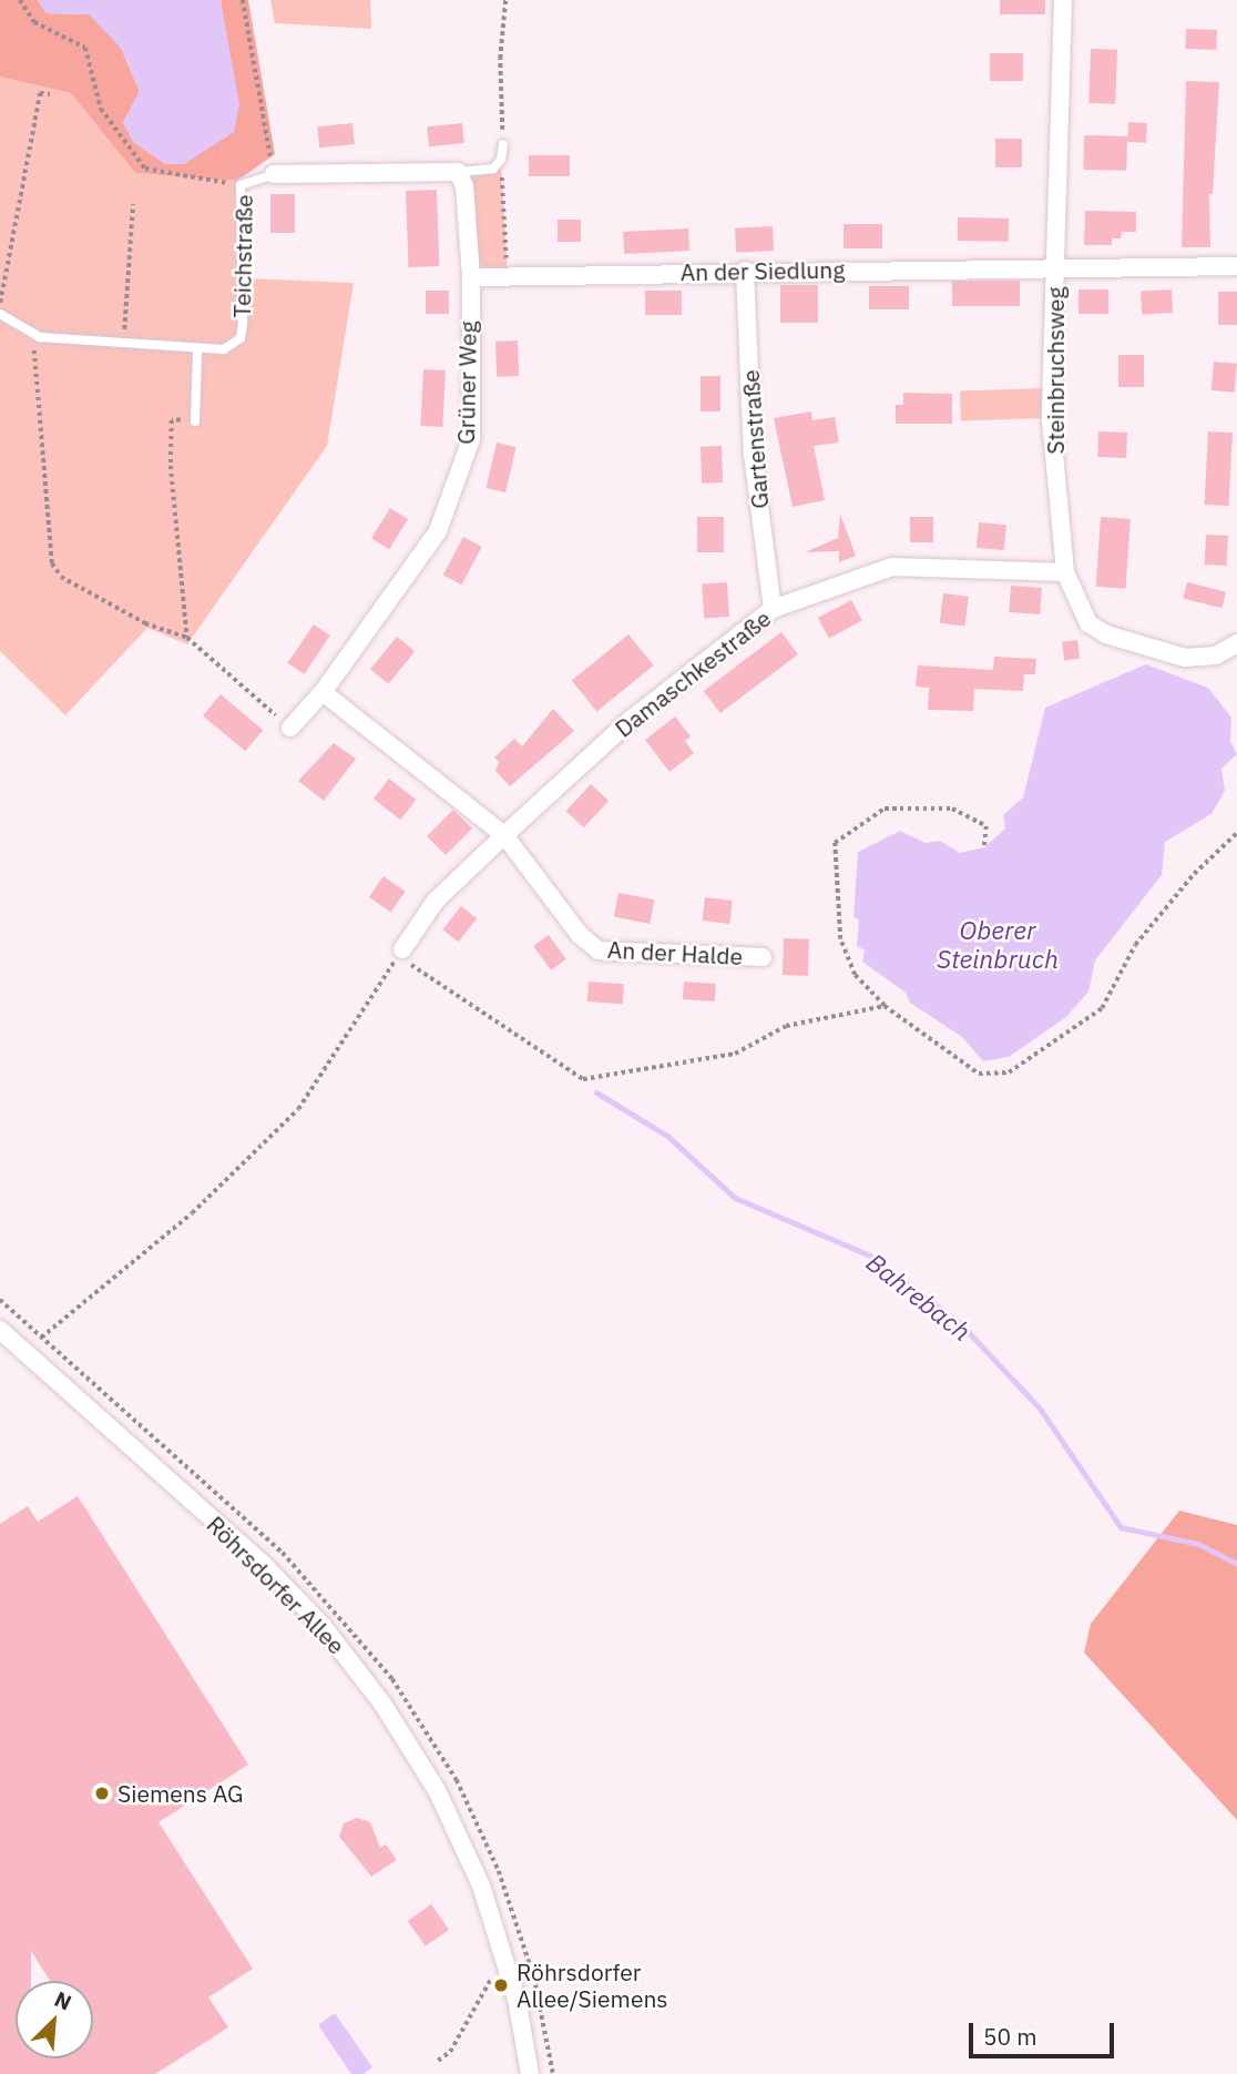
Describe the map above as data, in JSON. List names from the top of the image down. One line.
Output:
{"streets":{"street":["Teichstraße","An der Siedlung","Steinbruchsweg","Grüner Weg","Gartenstraße","Damaschkestraße","An der Halde","Röhrsdorfer Allee"]},"crossings":[["Teichstraße","Grüner Weg"],["An der Siedlung","Steinbruchsweg"],["An der Siedlung","Grüner Weg"],["An der Siedlung","Gartenstraße"],["Steinbruchsweg","Damaschkestraße"],["Gartenstraße","Damaschkestraße"],["Damaschkestraße","An der Halde"]],"water":["Oberer Steinbruch","Bahrebach"],"places":["Siemens AG","Röhrsdorfer Allee/Siemens"],"scale_bar":"50 m","north":"top right"}
